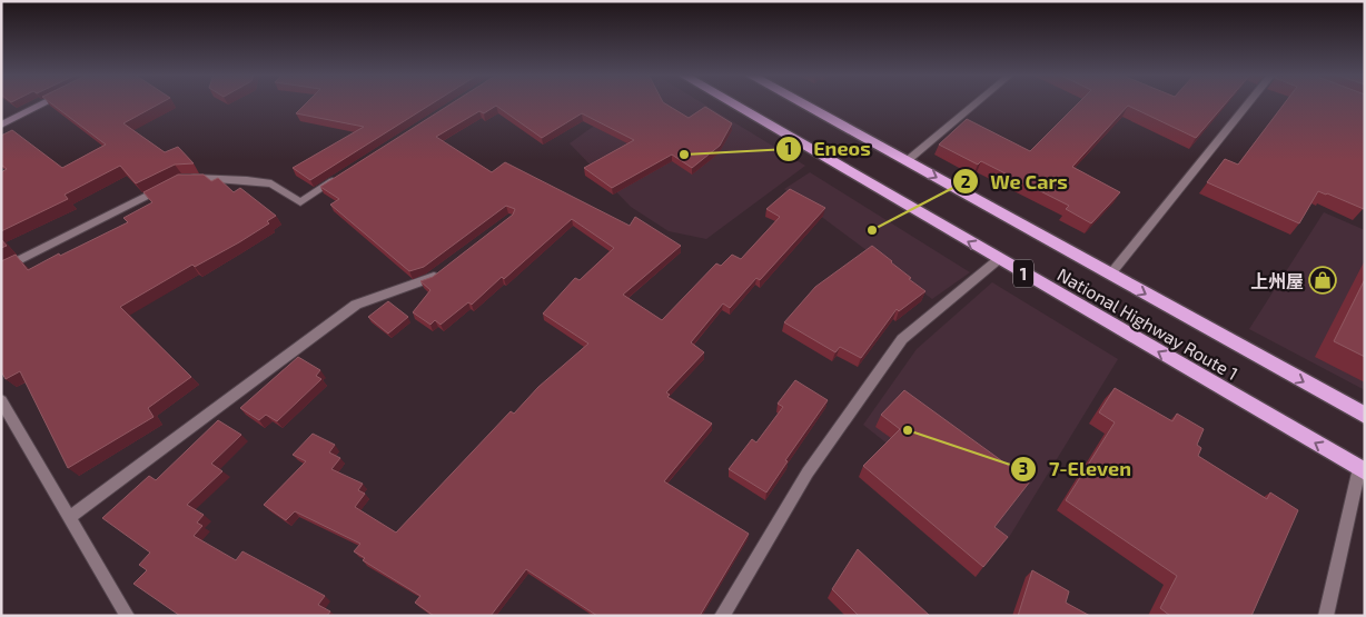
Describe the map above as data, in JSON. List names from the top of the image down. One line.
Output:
{"streets":{"highway":["1","National Highway Route 1"]},"places":{"other":["Eneos","We Cars","7-Eleven"],"shop":["上州屋"]}}
